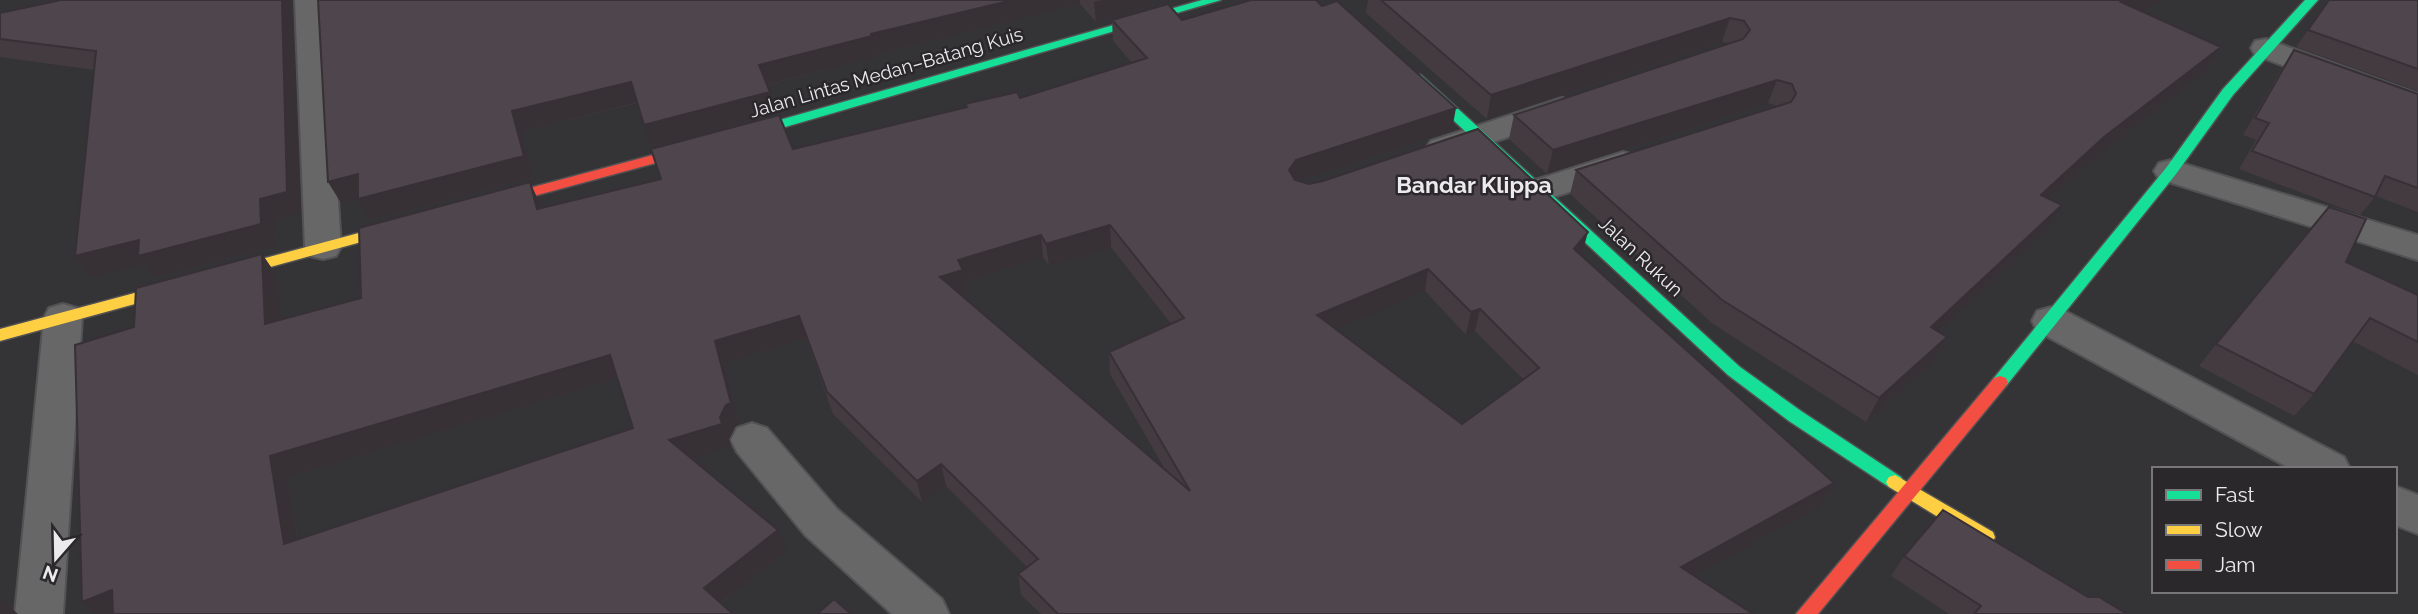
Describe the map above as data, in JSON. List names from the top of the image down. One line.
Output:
{"streets":{"main road":["Jalan Lintas Medan–Batang Kuis","Jalan Rukun"]},"districts":["Bandar Klippa"],"legend":["Fast","Slow","Jam"],"north":"bottom"}
